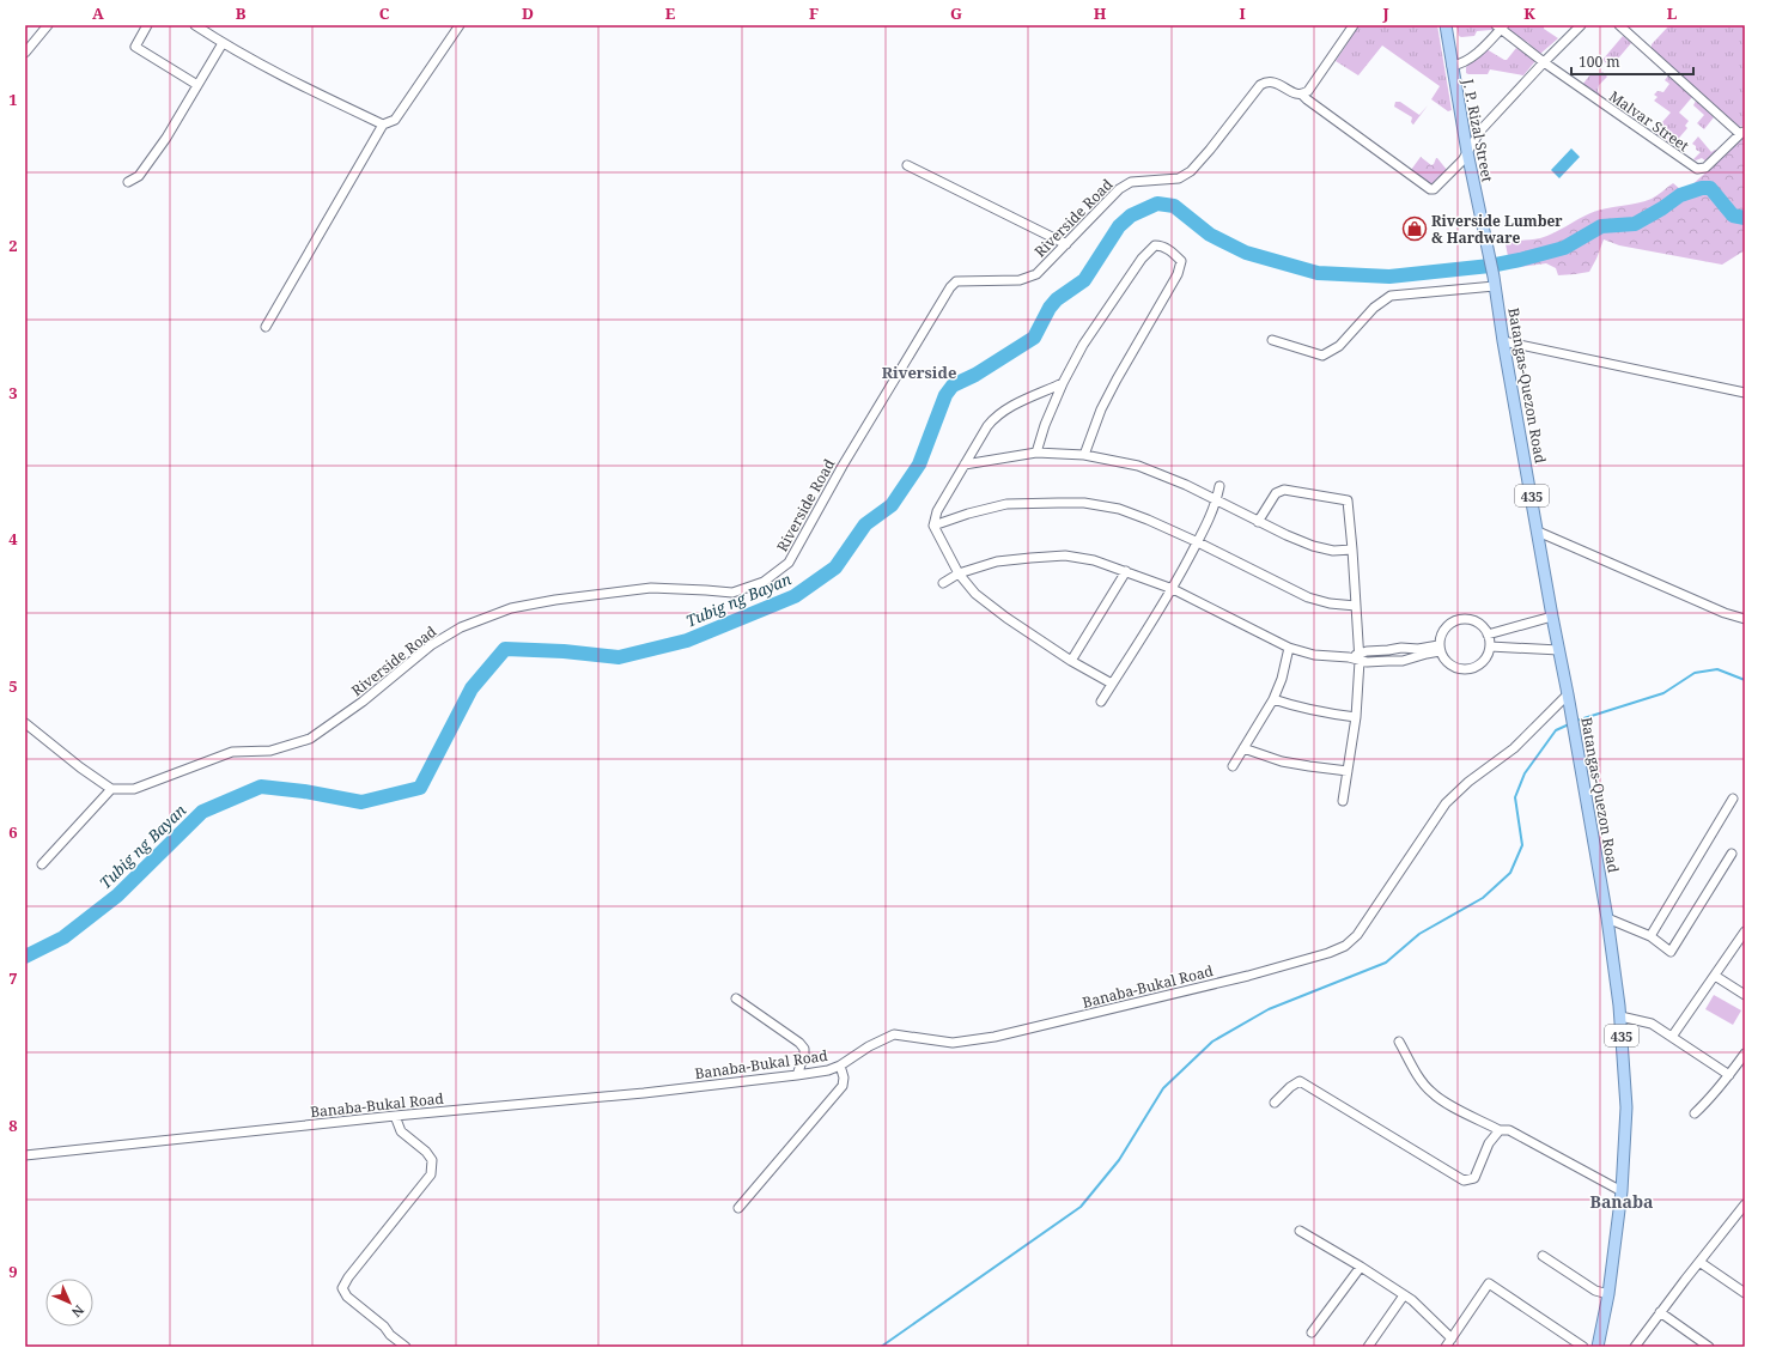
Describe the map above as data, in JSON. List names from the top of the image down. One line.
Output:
{"streets":{"main road":["J. P. Rizal Street","Batangas-Quezon Road","435"],"street":["Malvar Street","Riverside Road","Banaba-Bukal Road"]},"crossings":[["Malvar Street","Riverside Road"],["J. P. Rizal Street","Riverside Road"],["J. P. Rizal Street","Batangas-Quezon Road"],["Batangas-Quezon Road","Banaba-Bukal Road"]],"districts":["Riverside","Banaba"],"water":["Tubig ng Bayan"],"places":{"shop":["Riverside Lumber & Hardware"]},"scale_bar":"100 m","north":"bottom right","grid":{"columns":["A","B","C","D","E","F","G","H","I","J","K","L"],"rows":["1","2","3","4","5","6","7","8","9"]}}
